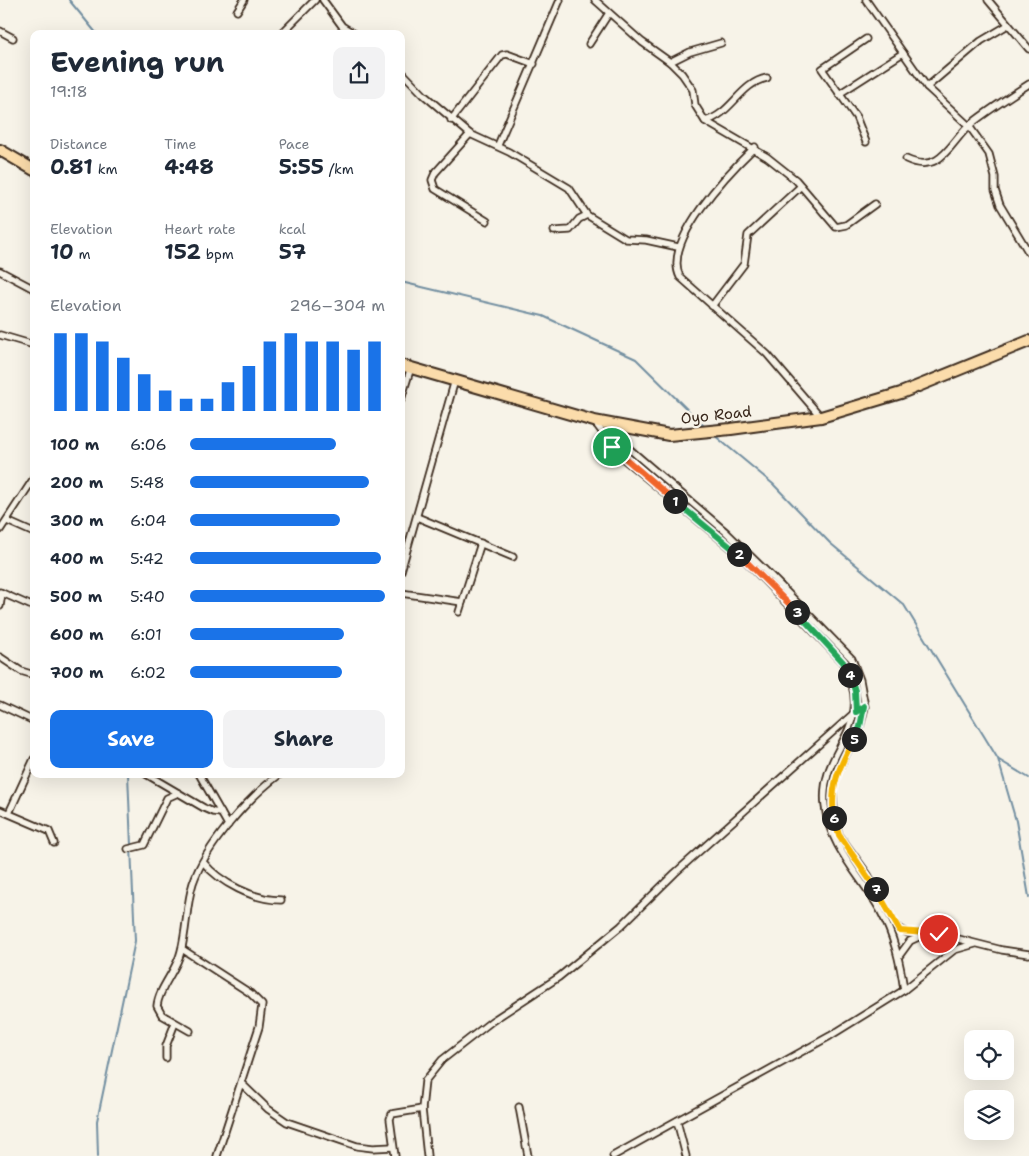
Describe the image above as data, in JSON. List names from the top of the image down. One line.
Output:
{"streets":{"highway":["Oyo Road"]},"page":{"heading":["Evening run","19:18"],"stats":[["Distance","0.81 km"],["Time","4:48"],["Pace","5:55 /km"],["Elevation","10 m"],["Heart rate","152 bpm"],["kcal","57"]],"chart":["Elevation","296–304 m"],"list":[{"name":"100 m","note":"6:06"},{"name":"200 m","note":"5:48"},{"name":"300 m","note":"6:04"},{"name":"400 m","note":"5:42"},{"name":"500 m","note":"5:40"},{"name":"600 m","note":"6:01"},{"name":"700 m","note":"6:02"}],"pins":["1","2","3","4","5","6","7"],"buttons":["Save","Share"]}}
